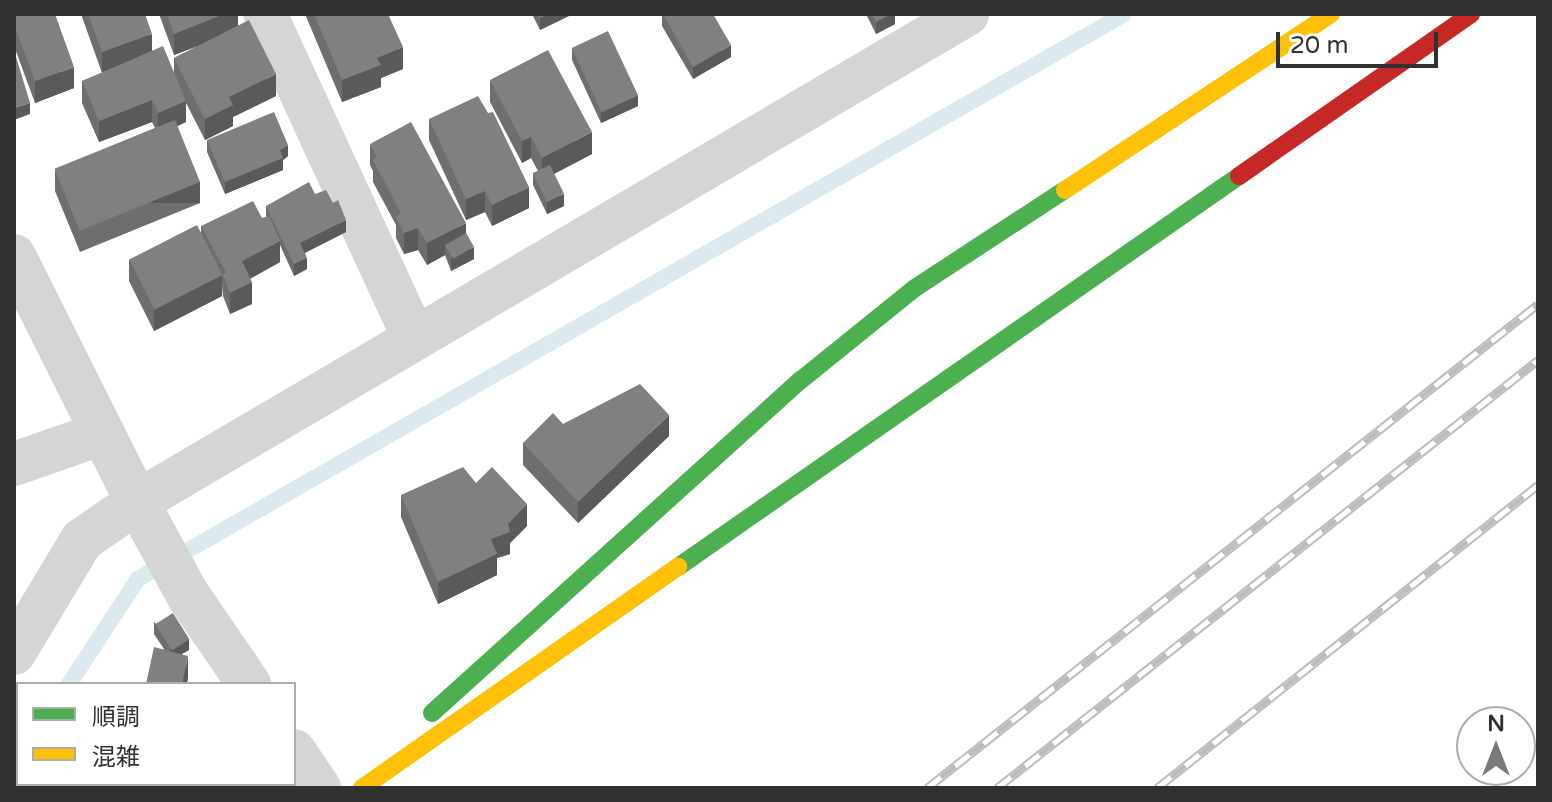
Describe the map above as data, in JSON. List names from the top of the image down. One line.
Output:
{"legend":["順調","混雑"],"scale_bar":"20 m","north":"top"}
